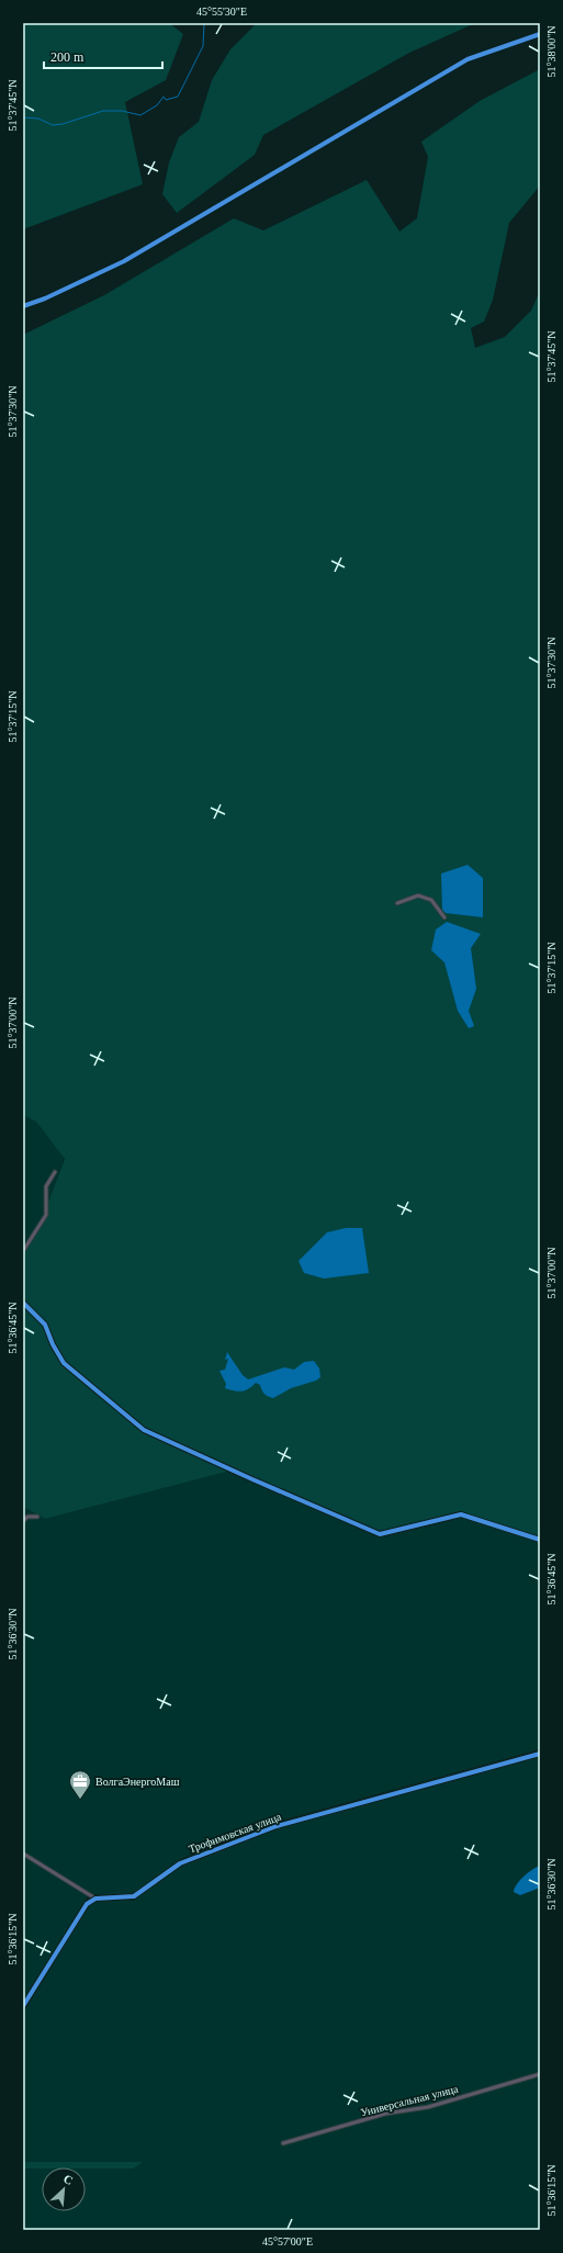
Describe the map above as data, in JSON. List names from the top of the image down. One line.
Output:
{"streets":{"street":["Трофимовская улица","Универсальная улица"]},"places":{"office":["ВолгаЭнергоМаш"]},"scale_bar":"200 m","north":"top right","coordinates":["45°55'30\"E","51°38'00\"N","51°37'45\"N","51°37'30\"N","51°37'15\"N","51°37'00\"N","51°36'45\"N","51°36'30\"N","51°36'15\"N","45°57'00\"E"]}
